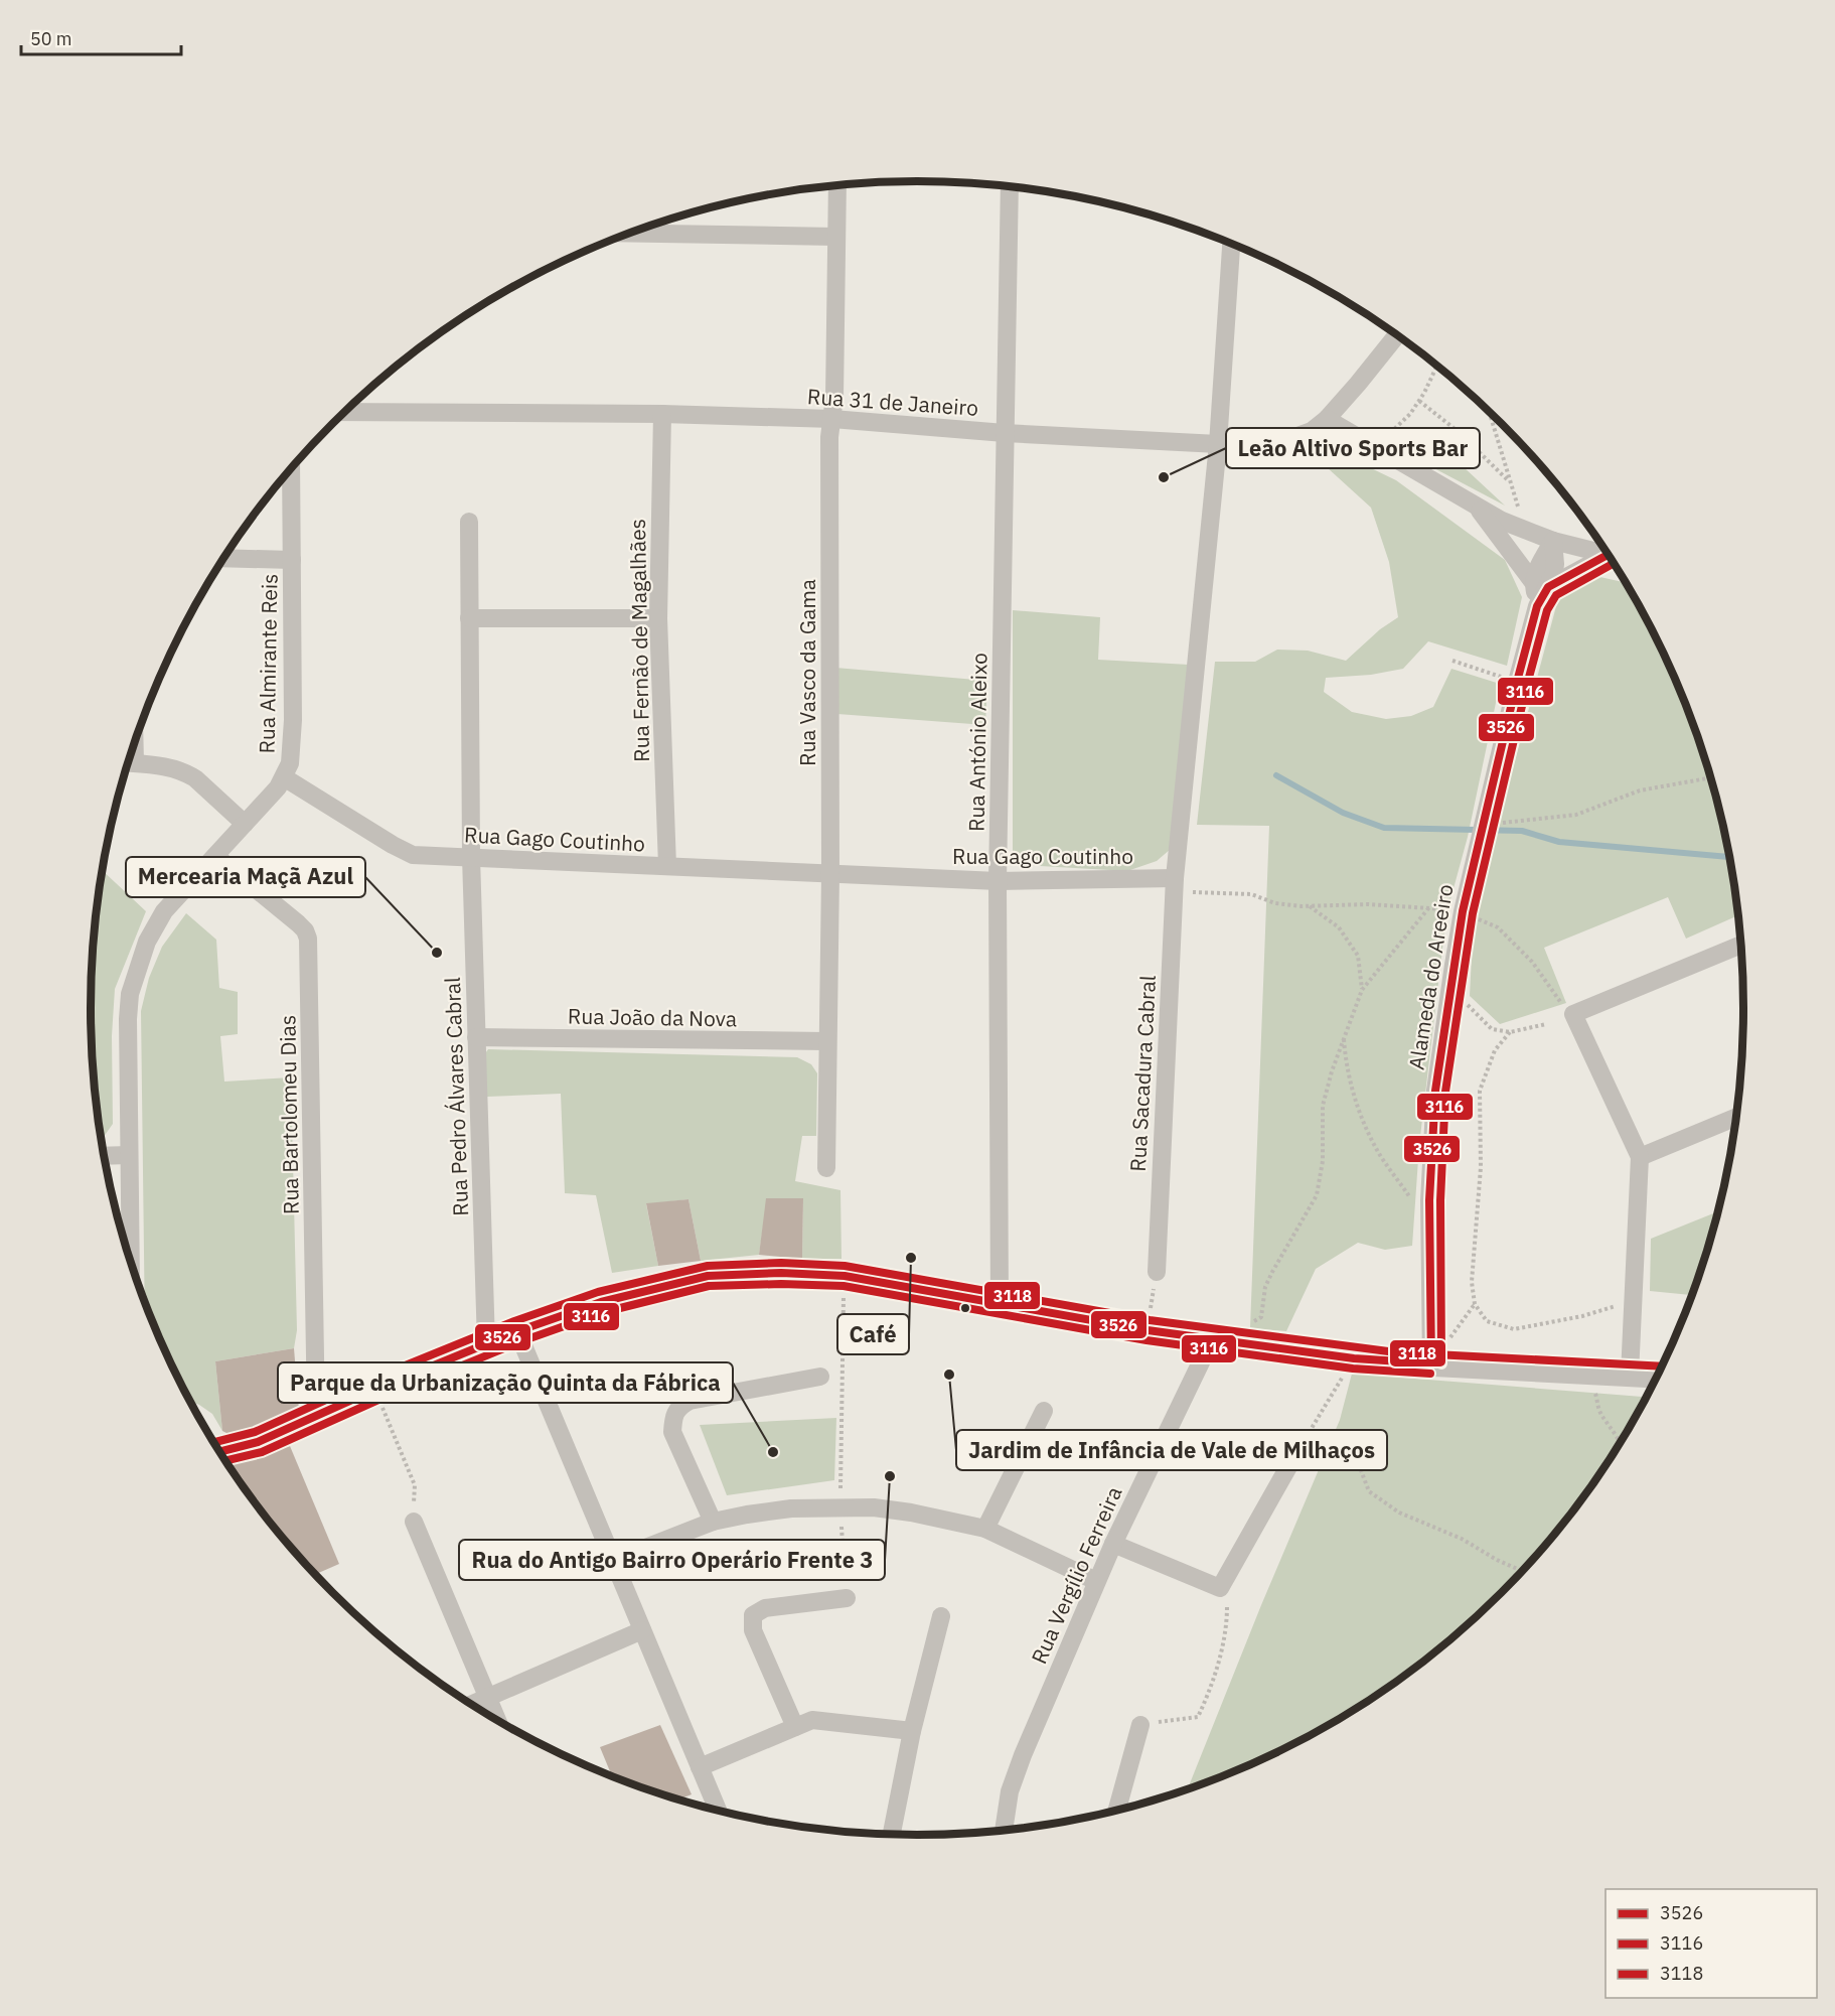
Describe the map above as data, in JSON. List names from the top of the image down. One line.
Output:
{"streets":{"street":["Rua 31 de Janeiro","Rua Fernão de Magalhães","Rua Almirante Reis","Rua Vasco da Gama","Rua António Aleixo","Rua Gago Coutinho","Alameda do Areeiro","Rua João da Nova","Rua Sacadura Cabral","Rua Pedro Álvares Cabral","Rua Bartolomeu Dias","Rua Vergílio Ferreira"]},"crossings":[["Rua 31 de Janeiro","Rua Fernão de Magalhães"],["Rua 31 de Janeiro","Rua Vasco da Gama"],["Rua 31 de Janeiro","Rua António Aleixo"],["Rua Fernão de Magalhães","Rua Gago Coutinho"],["Rua Almirante Reis","Rua Gago Coutinho"],["Rua Almirante Reis","Rua Bartolomeu Dias"],["Rua Vasco da Gama","Rua Gago Coutinho"],["Rua Vasco da Gama","Rua João da Nova"],["Rua António Aleixo","Rua Gago Coutinho"],["Rua Gago Coutinho","Rua Sacadura Cabral"],["Rua Gago Coutinho","Rua Pedro Álvares Cabral"],["Rua João da Nova","Rua Pedro Álvares Cabral"]],"places":["Leão Altivo Sports Bar","Mercearia Maçã Azul","Café","Jardim de Infância de Vale de Milhaços","Parque da Urbanização Quinta da Fábrica","Rua do Antigo Bairro Operário Frente 3"],"lines":["transit line 3526","transit line 3116","transit line 3118"],"legend":["3526","3116","3118"],"scale_bar":"50 m"}
